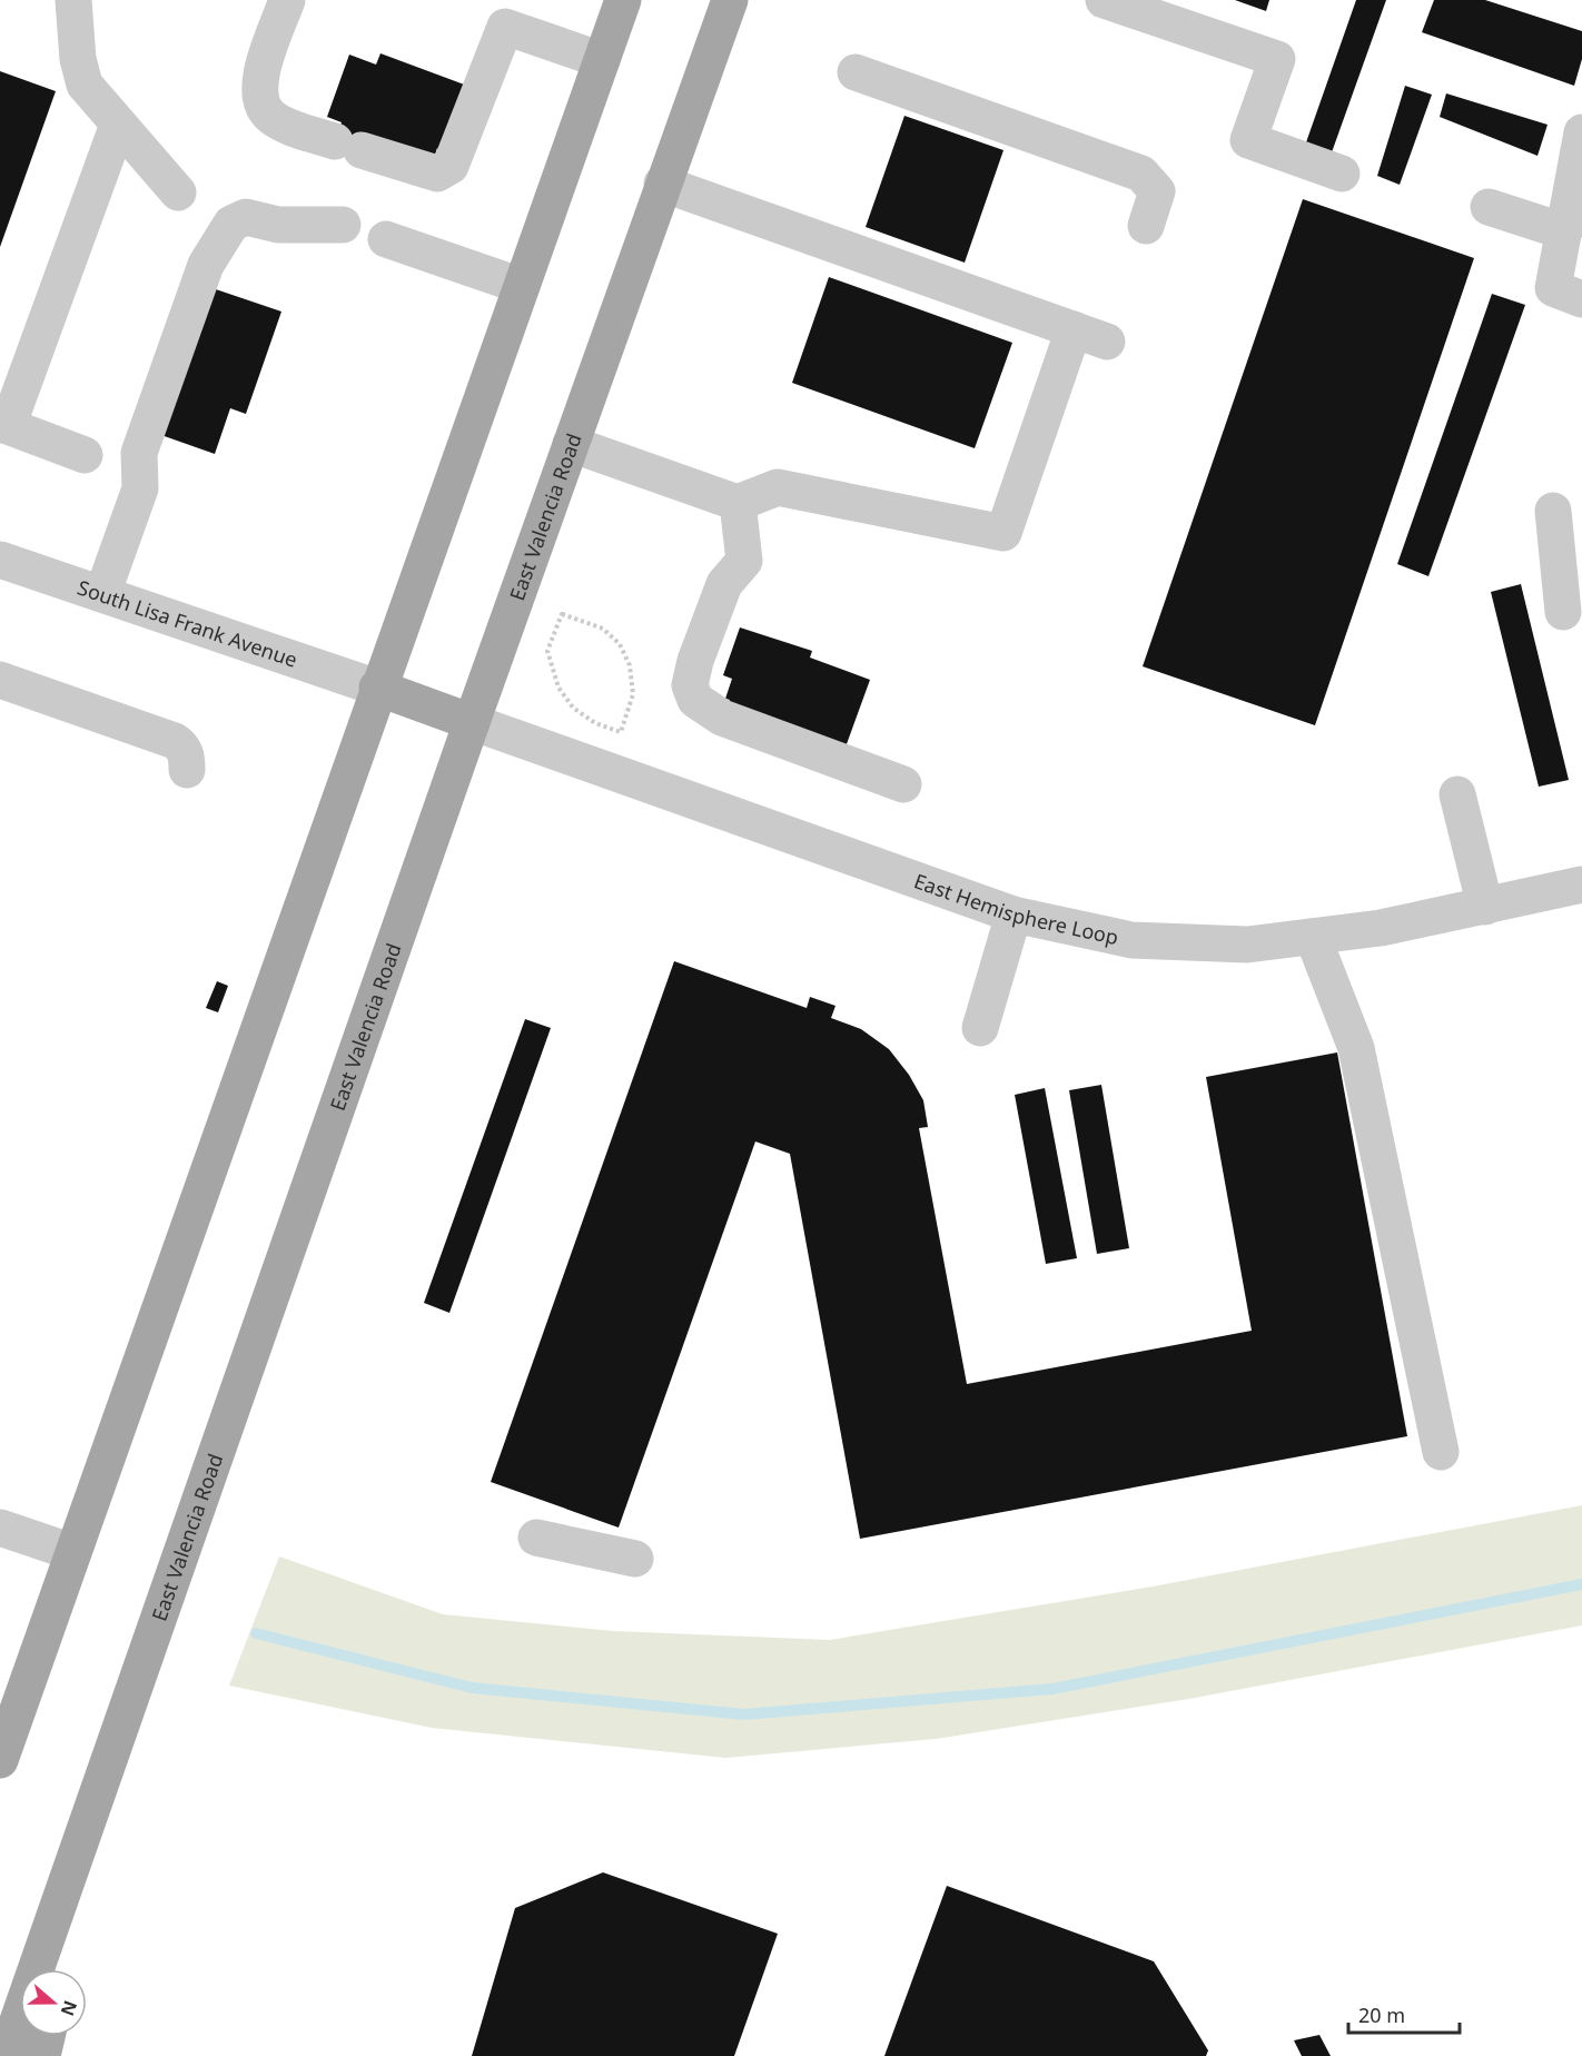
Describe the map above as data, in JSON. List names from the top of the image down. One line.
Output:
{"streets":{"main road":["East Valencia Road"],"street":["South Lisa Frank Avenue","East Hemisphere Loop"]},"crossings":[["East Valencia Road","East Hemisphere Loop"]],"scale_bar":"20 m","north":"right"}
